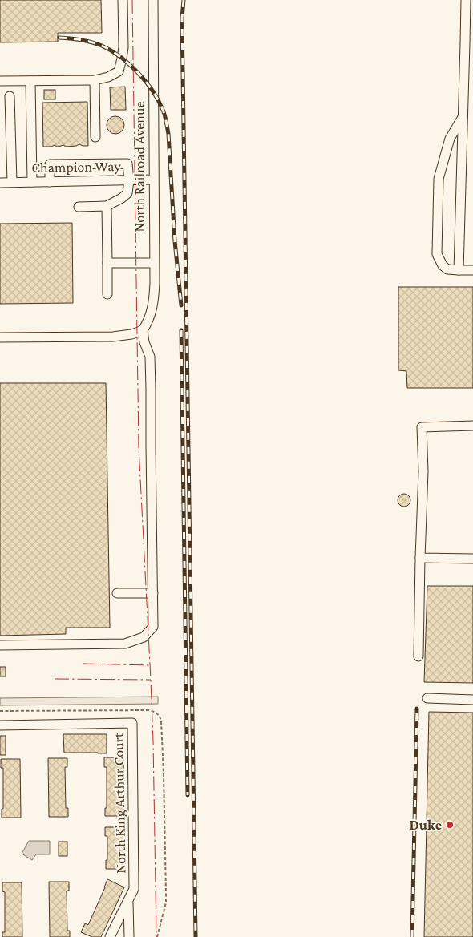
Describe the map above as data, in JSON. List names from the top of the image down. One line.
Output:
{"streets":{"street":["Champion Way","North Railroad Avenue","North King Arthur Court"]},"crossings":[["Champion Way","North Railroad Avenue"]],"places":["Duke"]}
